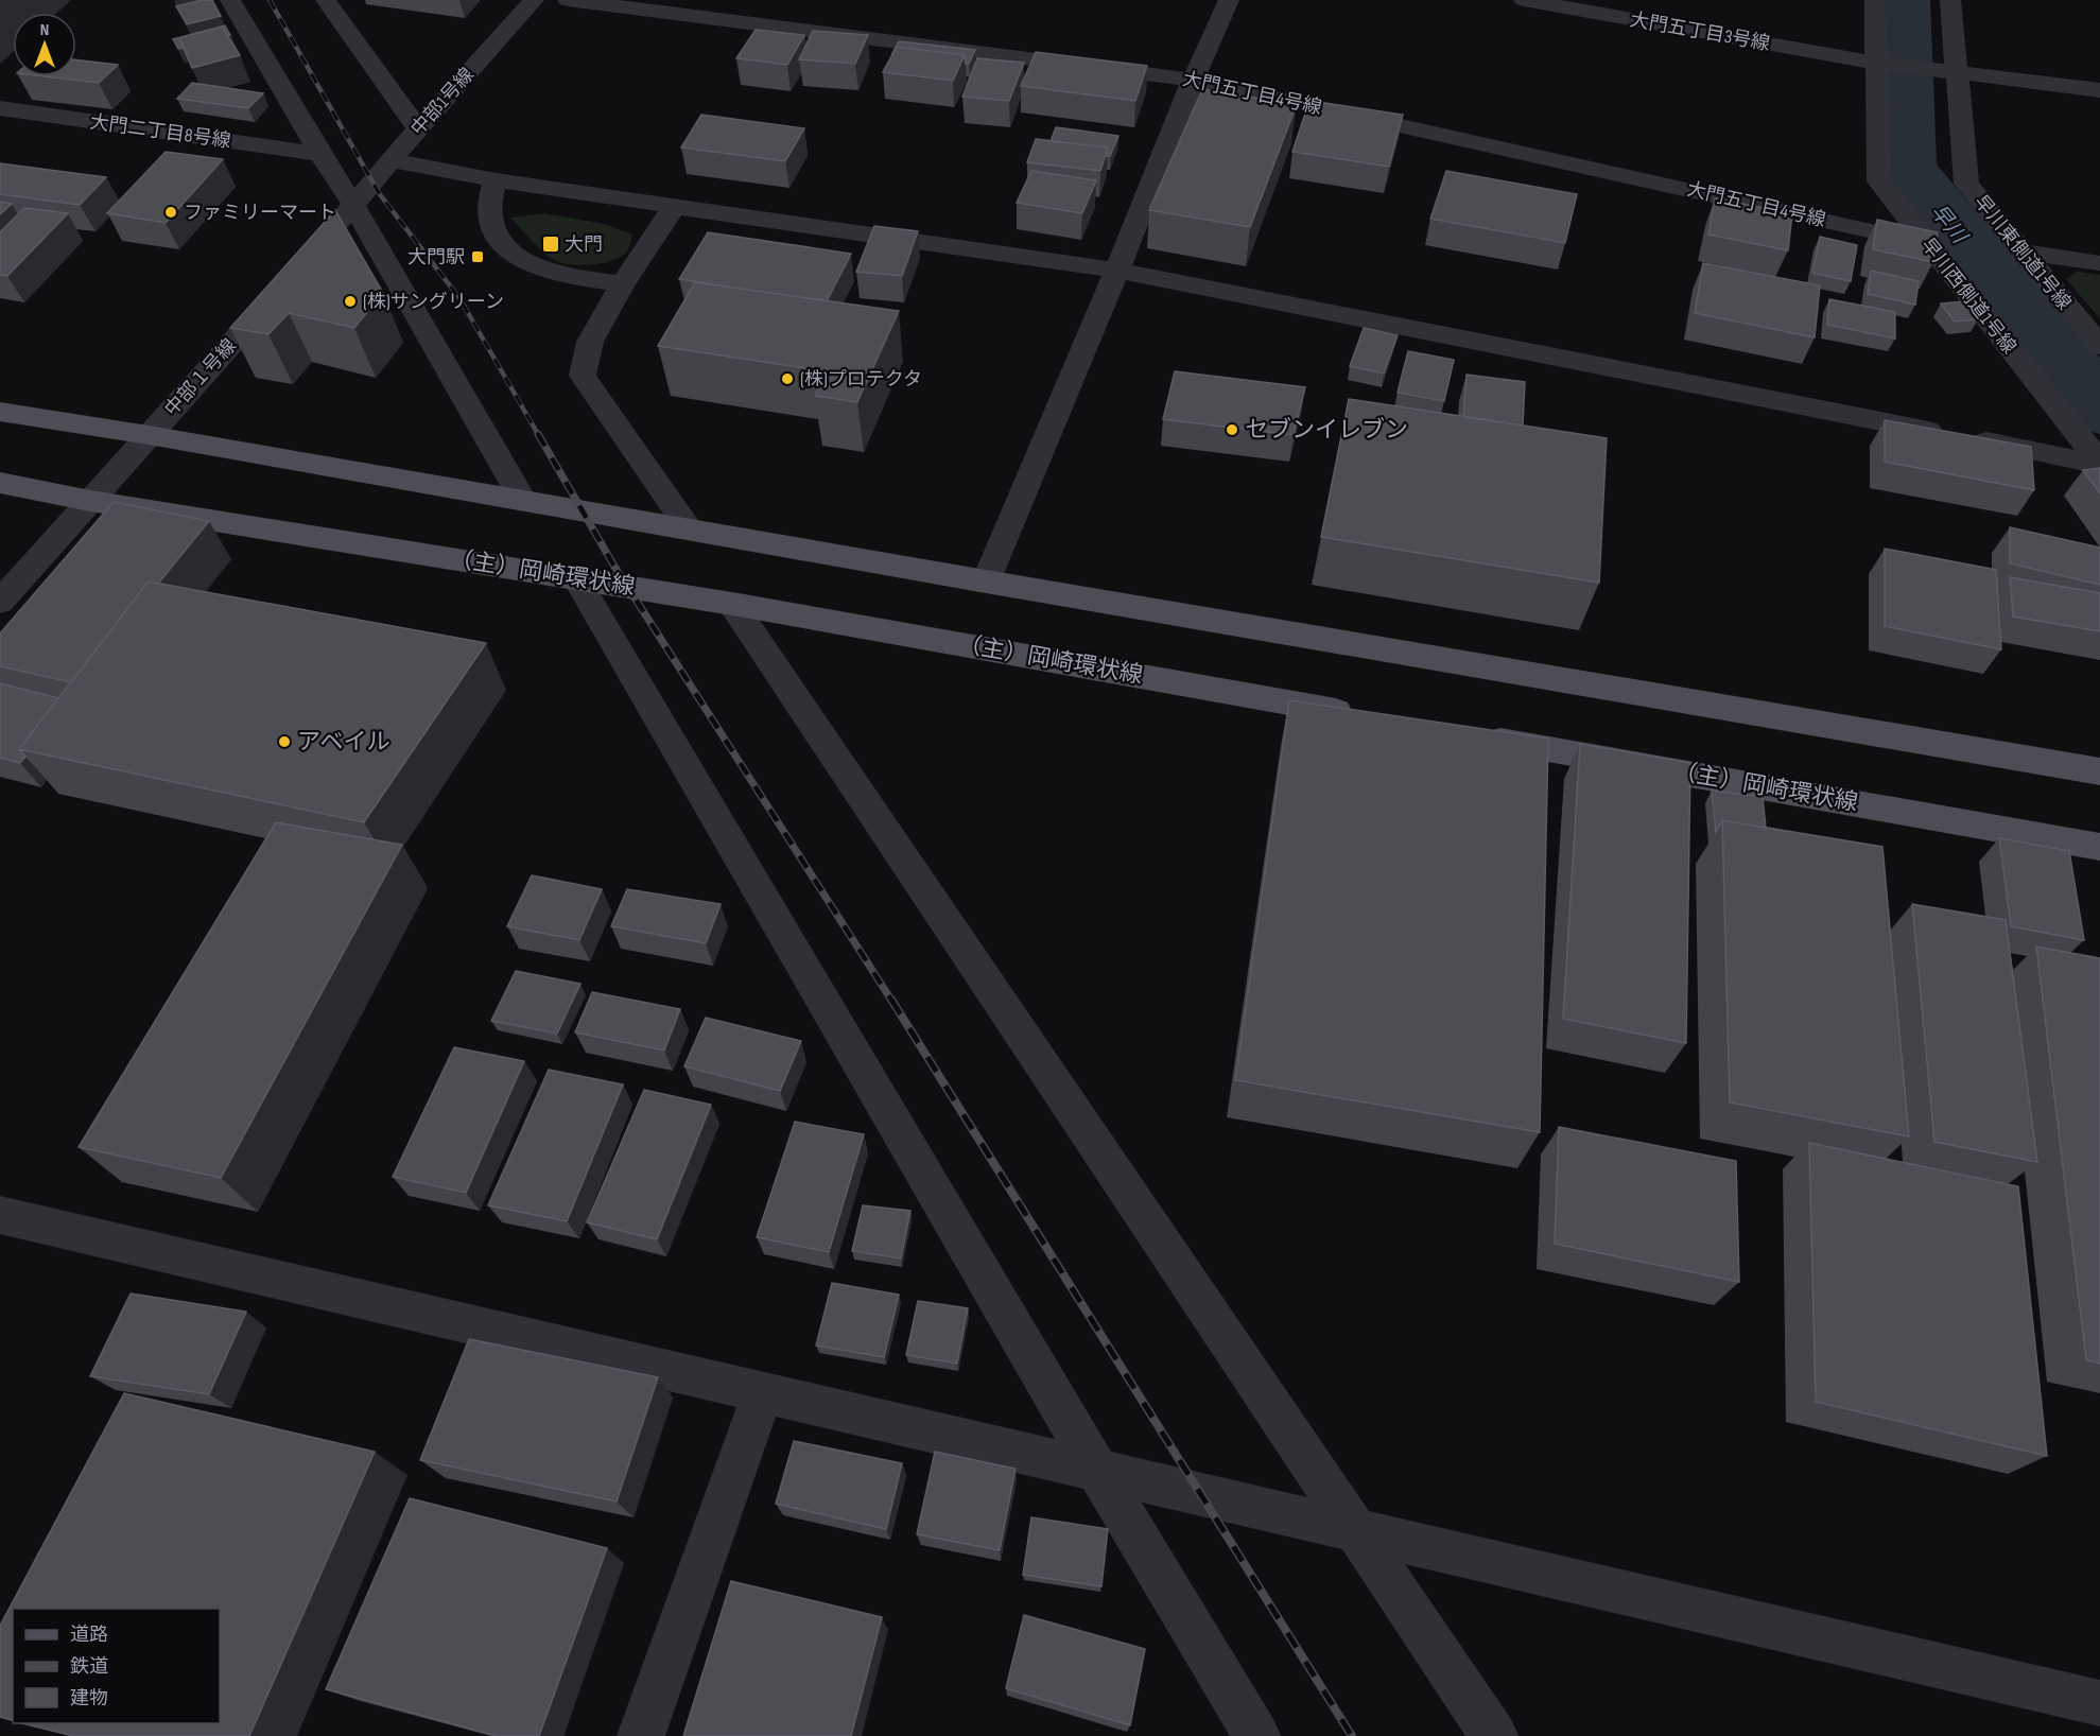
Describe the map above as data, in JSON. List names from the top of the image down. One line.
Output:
{"streets":{"main road":["（主）岡崎環状線"],"street":["大門五丁目3号線","大門五丁目4号線","中部1号線","大門二丁目8号線","早川東側道1号線","早川西側道1号線","中部１号線"]},"crossings":[["大門五丁目3号線","早川東側道1号線"],["大門五丁目3号線","早川西側道1号線"],["大門五丁目4号線","早川西側道1号線"],["中部1号線","中部１号線"],["中部１号線","（主）岡崎環状線"]],"water":["早川"],"places":{"other":["ファミリーマート","(株)サングリーン","(株)プロテクタ","セブンイレブン","アベイル"],"transit":["大門","大門駅"]},"legend":["道路","鉄道","建物"],"north":"top"}
